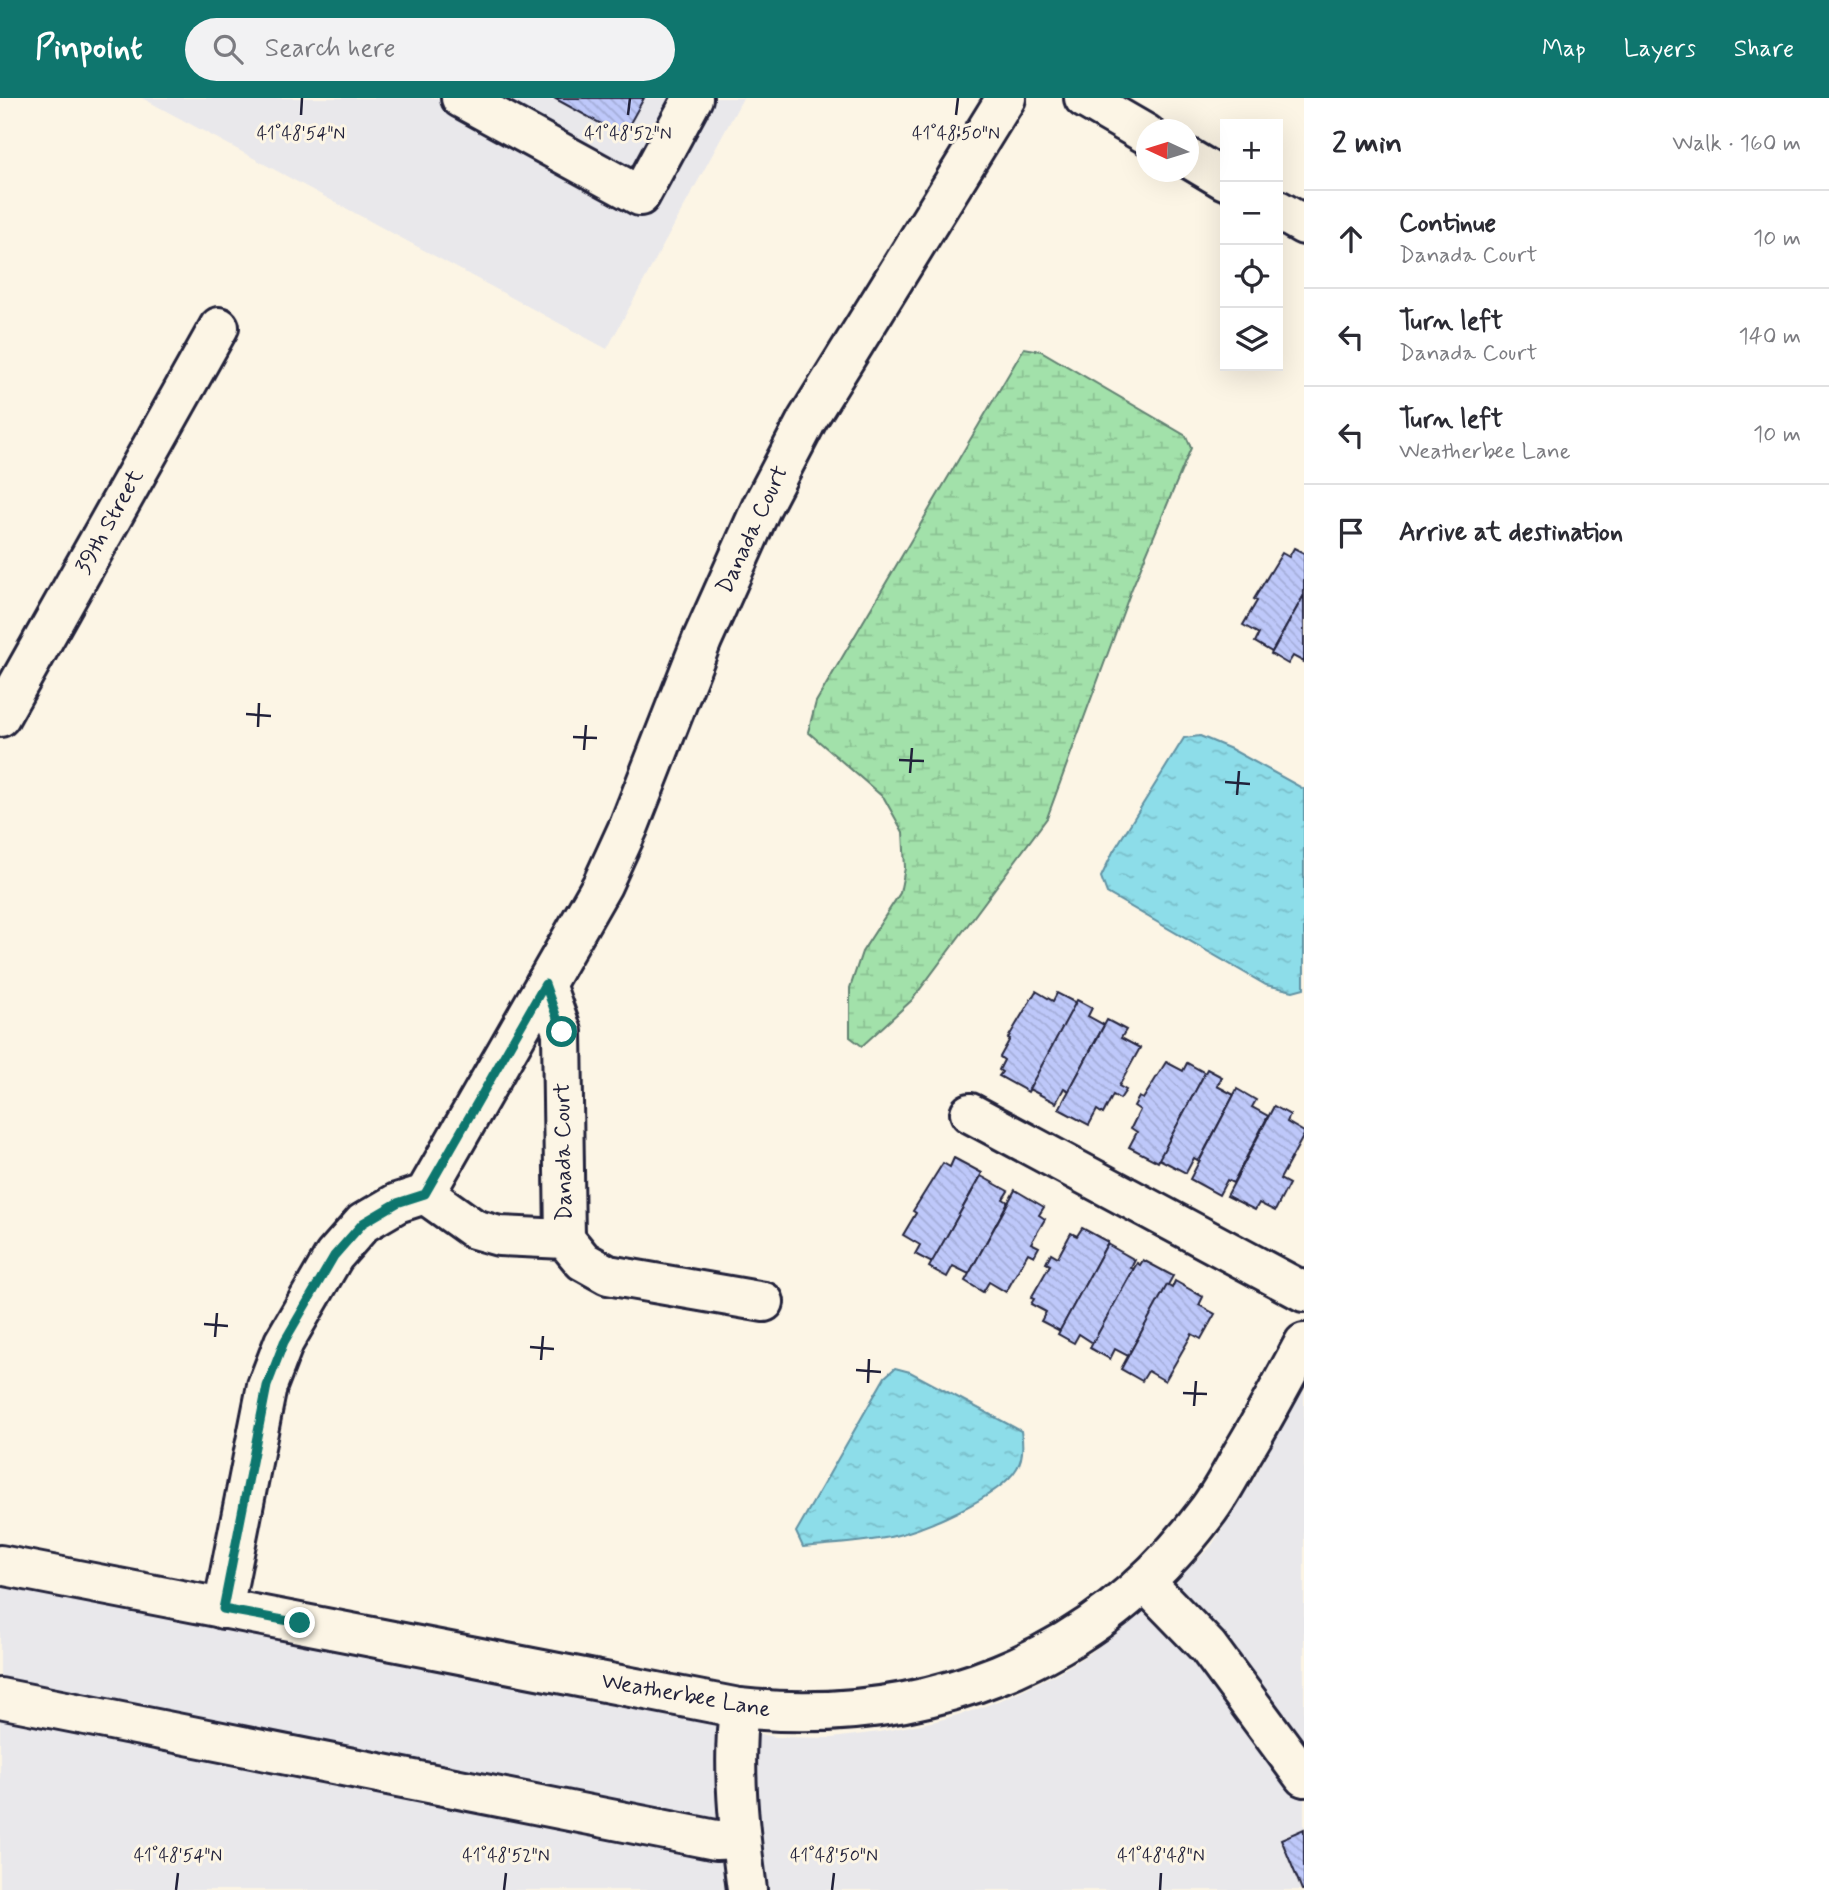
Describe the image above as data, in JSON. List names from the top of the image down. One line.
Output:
{"streets":{"street":["39th Street","Danada Court","Weatherbee Lane"]},"north":"left","page":{"header":"Pinpoint","search":"Search here","nav":["Map","Layers","Share"],"heading":["2 min","Walk · 160 m"],"map_buttons":["+","−"],"list":[["Continue","Danada Court","10 m"],["Turn left","Danada Court","140 m"],["Turn left","Weatherbee Lane","10 m"],"Arrive at destination"]},"coordinates":["41°48'54\"N","41°48'52\"N","41°48'50\"N","41°48'48\"N"]}
